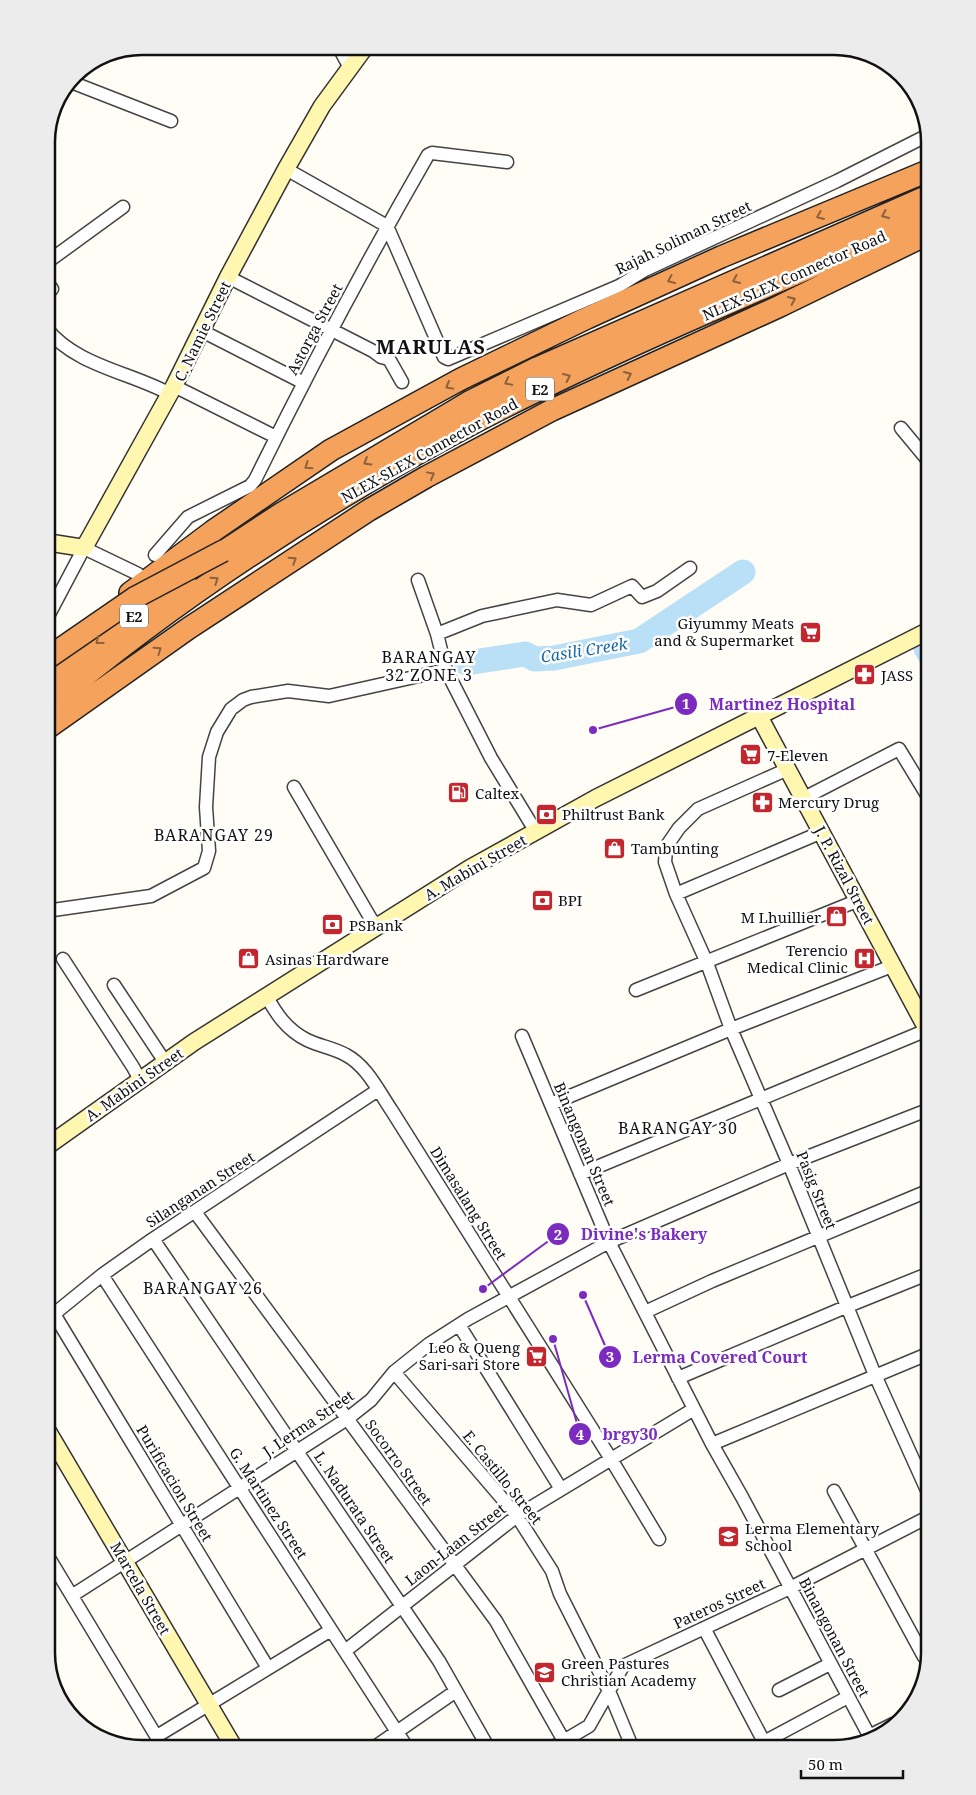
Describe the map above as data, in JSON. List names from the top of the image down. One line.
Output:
{"streets":{"highway":["NLEX-SLEX Connector Road","E2"],"street":["Rajah Soliman Street","Astorga Street","C. Namie Street","A. Mabini Street","J. P. Rizal Street","Binangonan Street","Silanganan Street","Pasig Street","Dimasalang Street","J. Lerma Street","Socorro Street","E. Castillo Street","Purificacion Street","G. Martinez Street","L. Nadurata Street","Laon-Laan Street","Marcela Street","Pateros Street"]},"crossings":[["Rajah Soliman Street","Astorga Street"],["A. Mabini Street","J. P. Rizal Street"],["A. Mabini Street","Dimasalang Street"],["J. P. Rizal Street","Pasig Street"],["Binangonan Street","J. Lerma Street"],["Binangonan Street","Laon-Laan Street"],["Binangonan Street","Pateros Street"],["Silanganan Street","Dimasalang Street"],["Silanganan Street","Socorro Street"],["Silanganan Street","G. Martinez Street"],["Silanganan Street","L. Nadurata Street"],["Pasig Street","J. Lerma Street"],["Dimasalang Street","J. Lerma Street"],["Dimasalang Street","Laon-Laan Street"],["J. Lerma Street","Socorro Street"],["J. Lerma Street","E. Castillo Street"],["J. Lerma Street","Purificacion Street"],["J. Lerma Street","G. Martinez Street"],["J. Lerma Street","L. Nadurata Street"],["J. Lerma Street","Marcela Street"],["Socorro Street","Laon-Laan Street"],["E. Castillo Street","Laon-Laan Street"],["E. Castillo Street","Pateros Street"],["G. Martinez Street","Laon-Laan Street"],["L. Nadurata Street","Laon-Laan Street"]],"districts":["MARULAS","BARANGAY 32 ZONE 3","BARANGAY 29","BARANGAY 30","BARANGAY 26"],"water":["Casili Creek"],"places":{"supermarket":["Giyummy Meats and & Supermarket","7-Eleven","Leo & Queng Sari-sari Store"],"pharmacy":["JASS","Mercury Drug"],"other":["Martinez Hospital","Divine's Bakery","Lerma Covered Court","brgy30"],"fuel station":["Caltex"],"bank":["Philtrust Bank","BPI","PSBank"],"shop":["Tambunting","M Lhuillier","Asinas Hardware"],"hospital":["Terencio Medical Clinic"],"school or university":["Lerma Elementary School","Green Pastures Christian Academy"]},"scale_bar":"50 m"}
